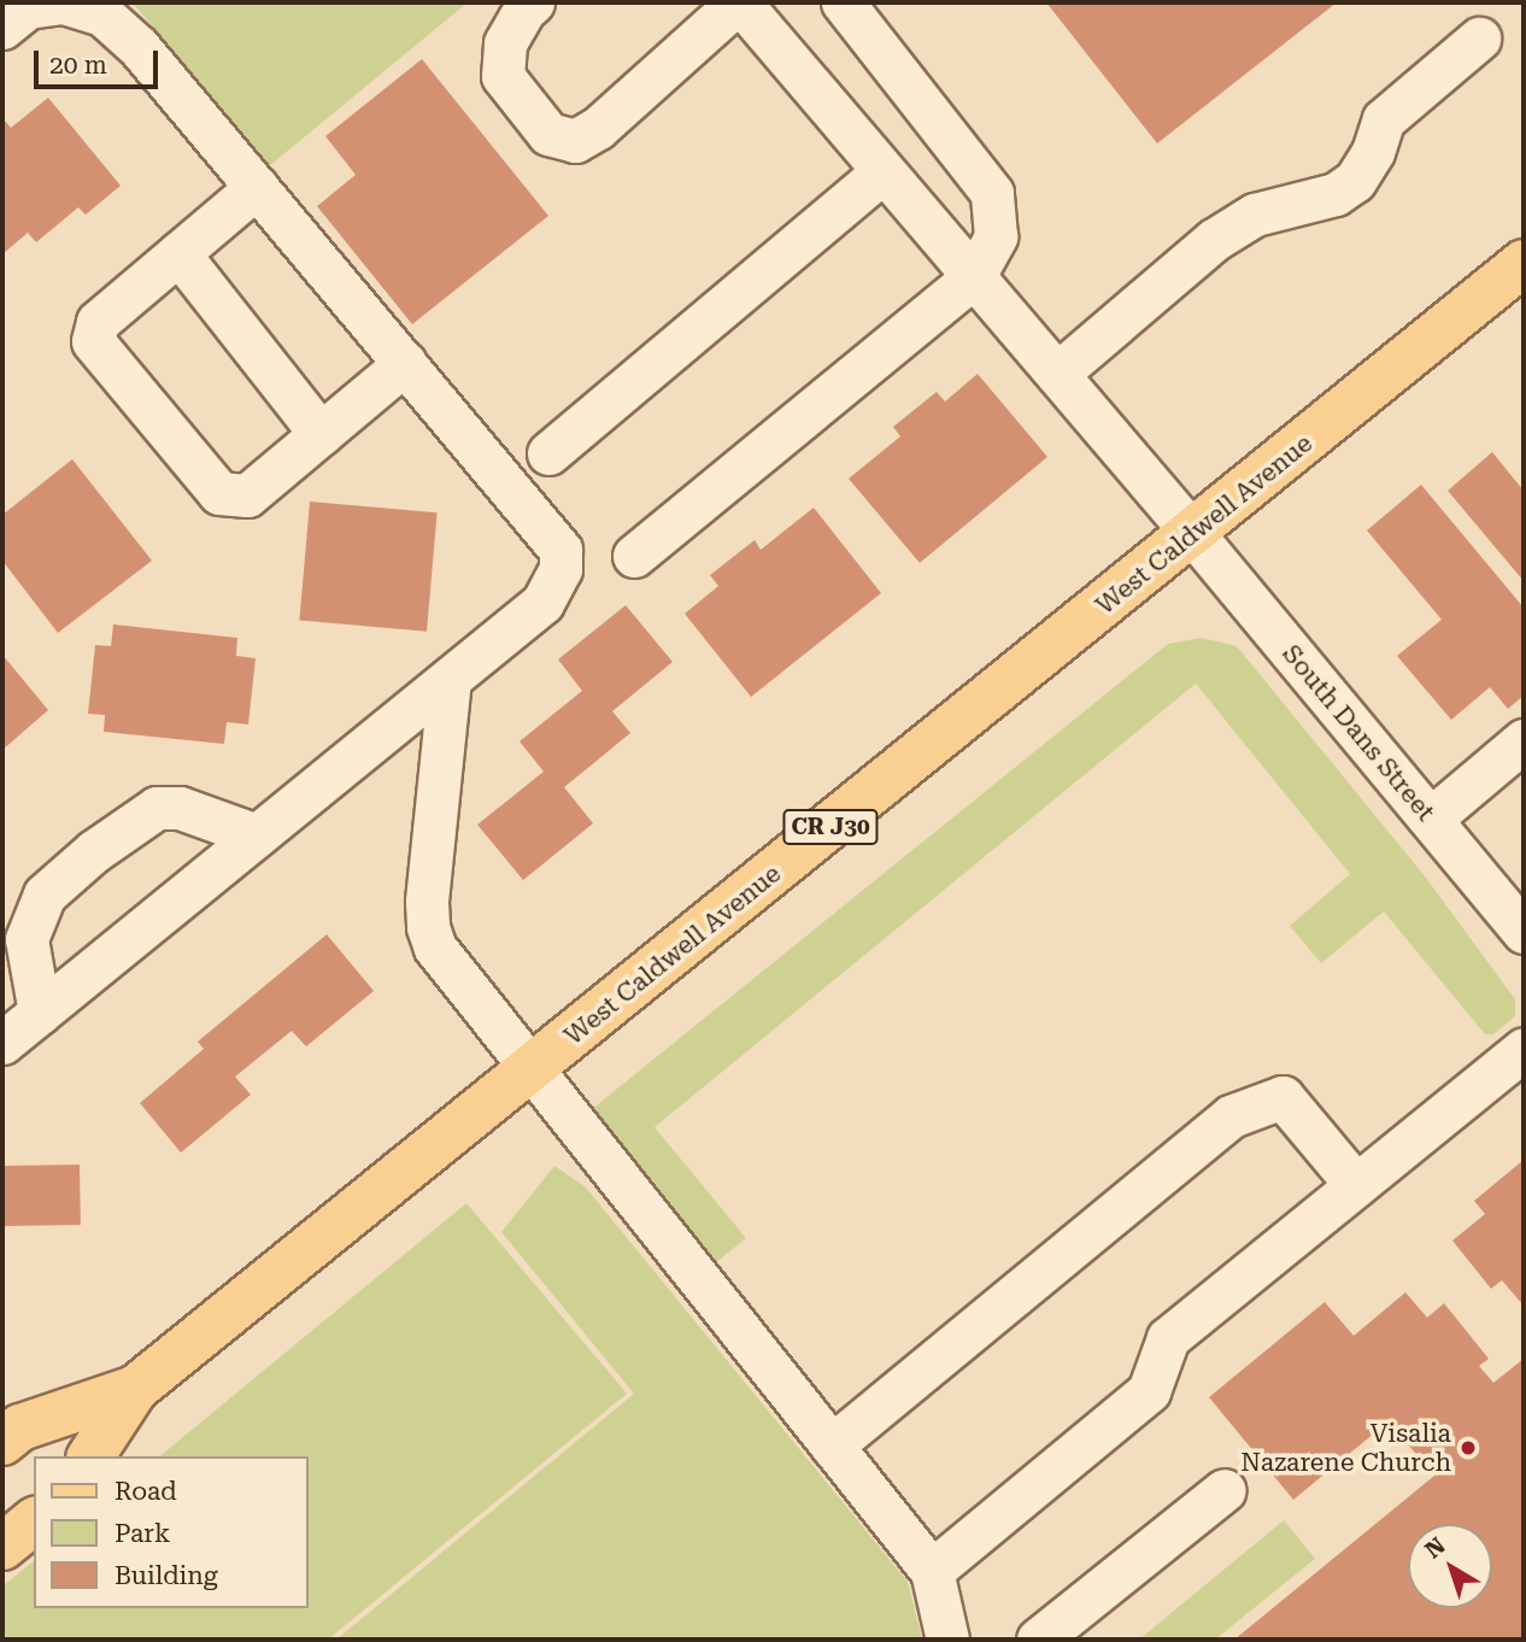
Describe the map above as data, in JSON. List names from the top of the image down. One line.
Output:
{"streets":{"main road":["West Caldwell Avenue","CR J30"],"street":["South Dans Street"]},"crossings":[["West Caldwell Avenue","South Dans Street"]],"places":["Visalia Nazarene Church"],"legend":["Road","Park","Building"],"scale_bar":"20 m","north":"top left"}
